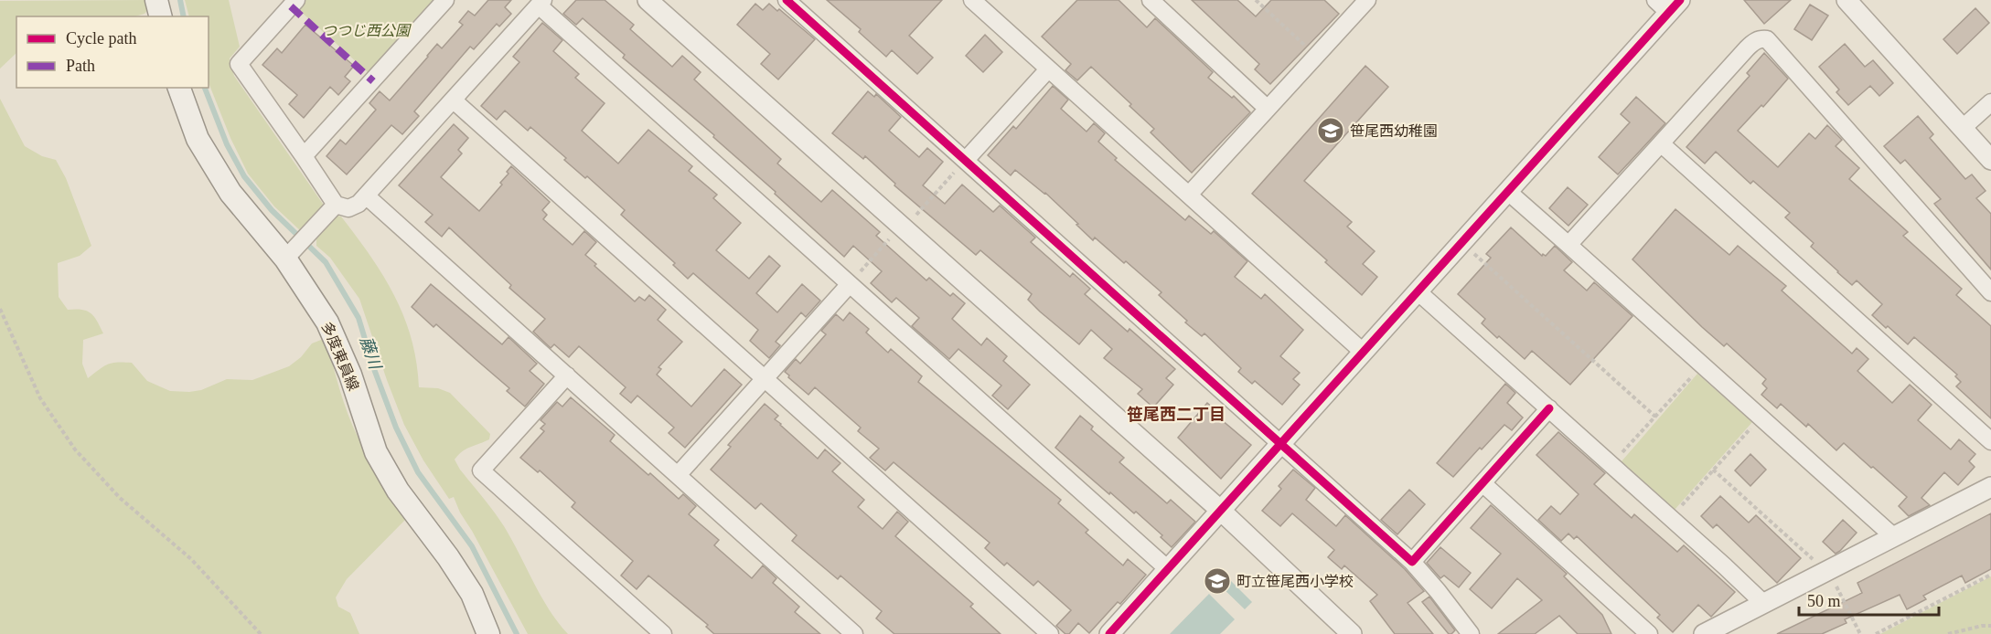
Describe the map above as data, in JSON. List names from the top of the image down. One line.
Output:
{"streets":{"main road":["多度東員線"]},"districts":["笹尾西二丁目"],"water":["藤川"],"parks":["つつじ西公園"],"places":{"school or university":["笹尾西幼稚園","町立笹尾西小学校"]},"legend":["Cycle path","Path"],"scale_bar":"50 m"}
